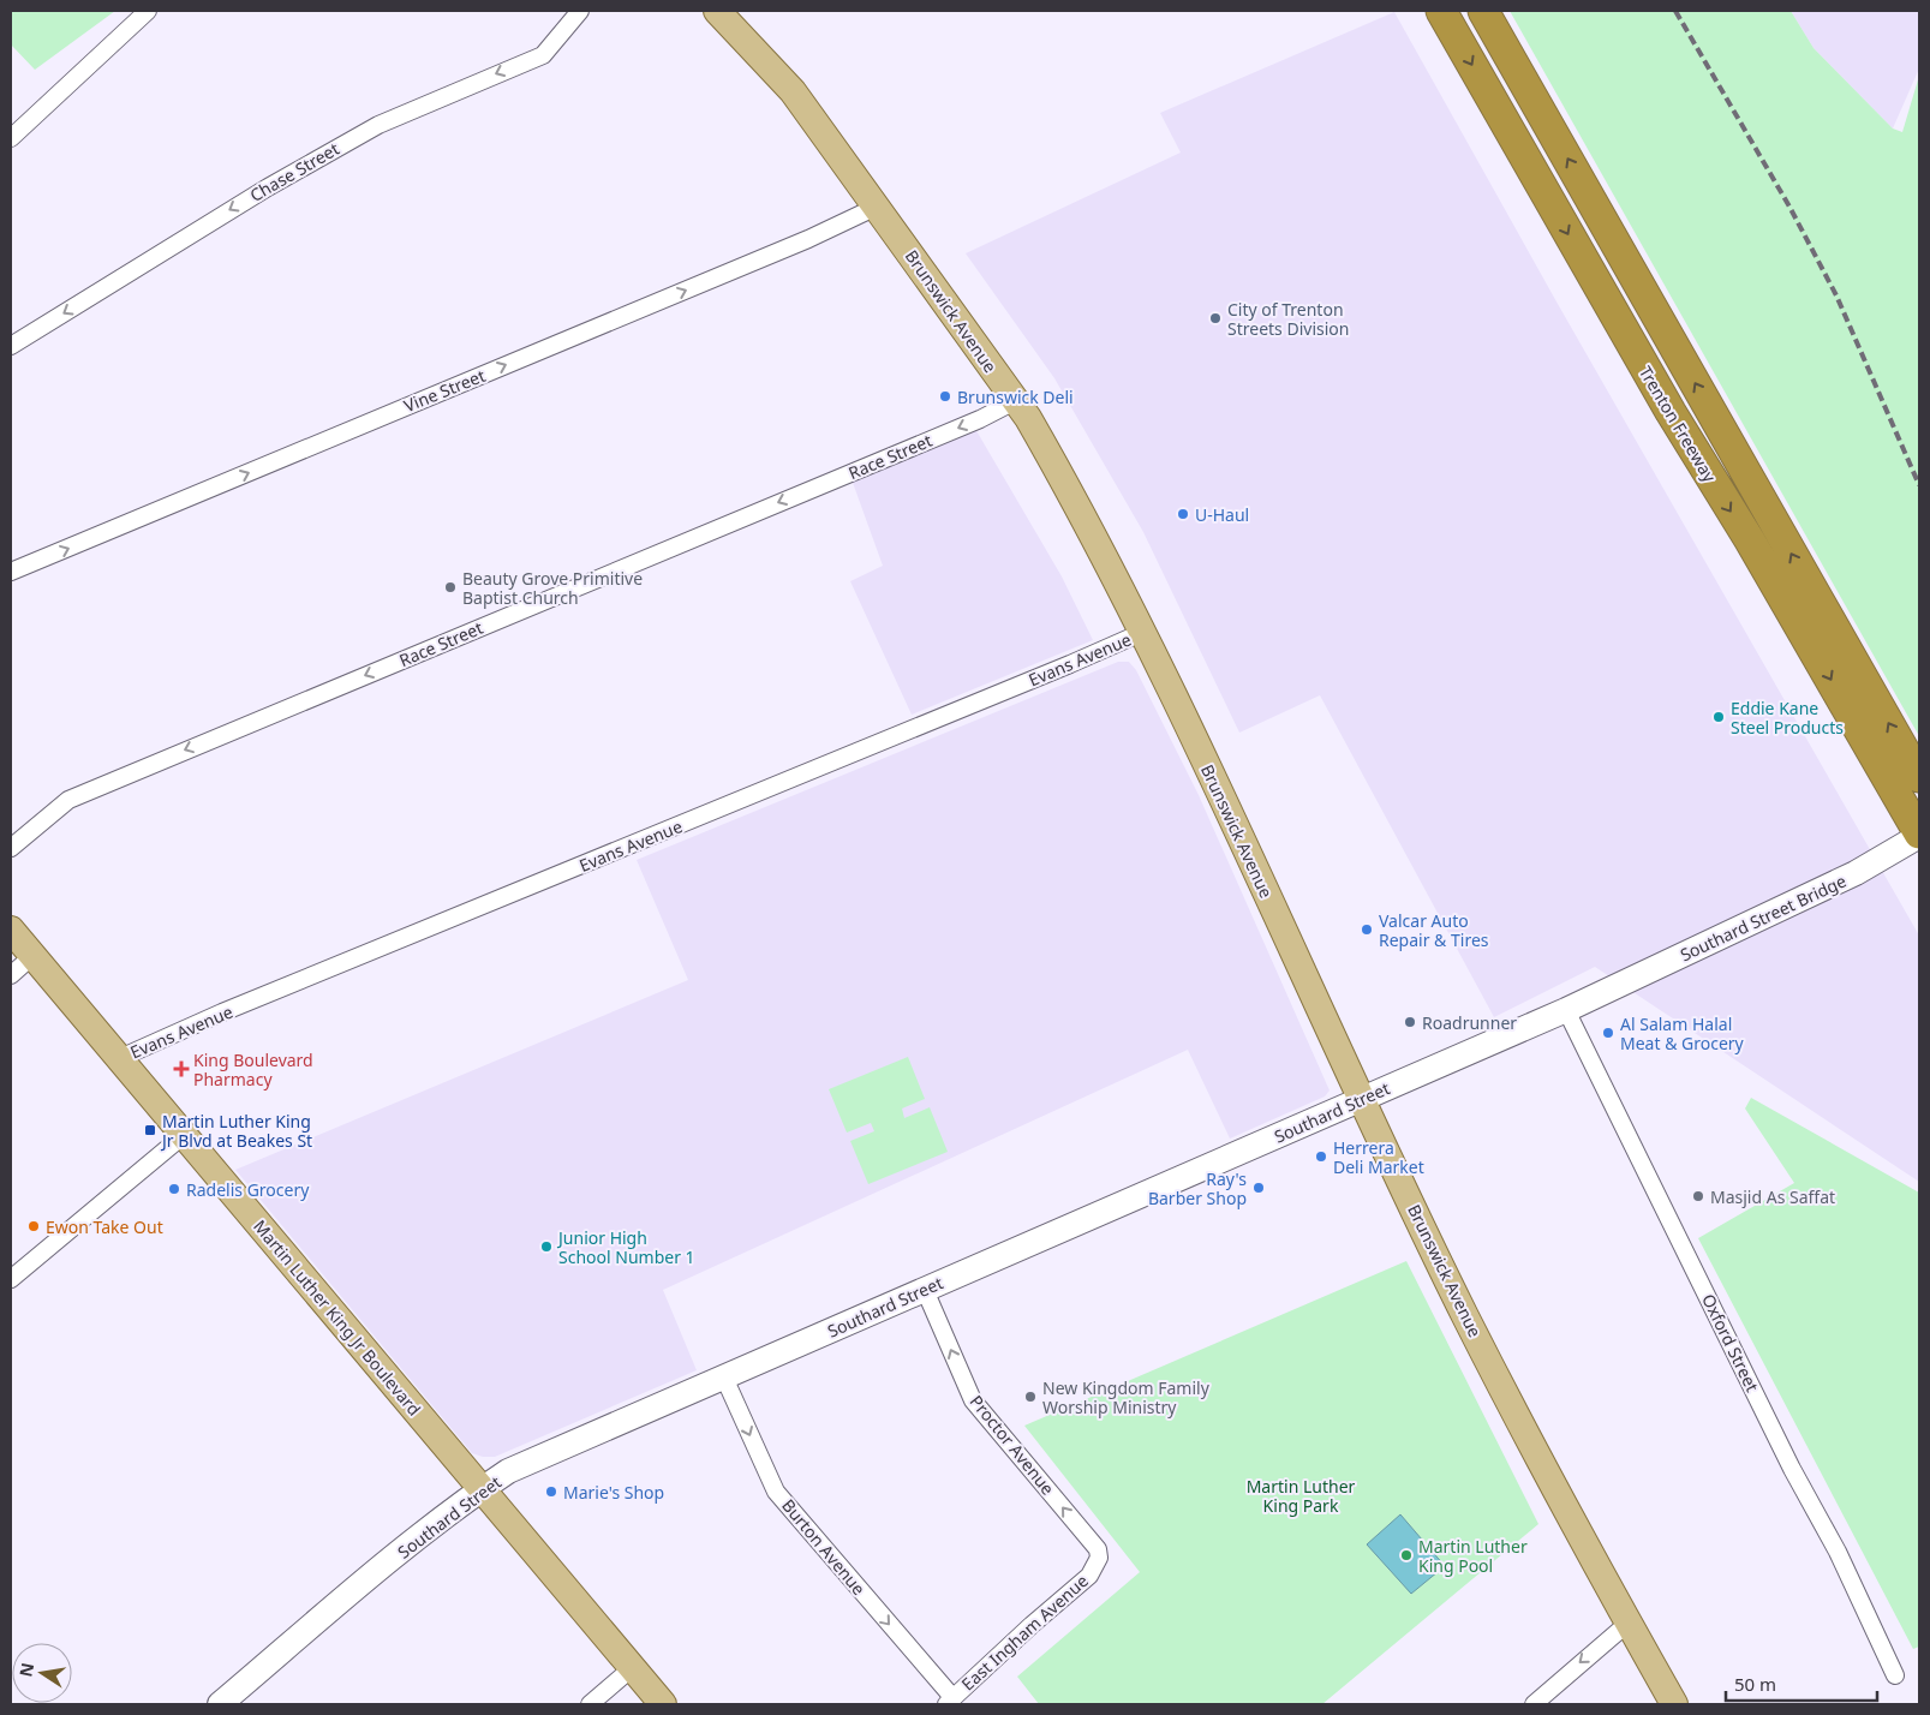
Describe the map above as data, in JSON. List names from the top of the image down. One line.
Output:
{"streets":{"highway":["Trenton Freeway"],"main road":["Brunswick Avenue","Southard Street Bridge","Southard Street","Martin Luther King Jr Boulevard"],"street":["Chase Street","Vine Street","Race Street","Evans Avenue","Oxford Street","Proctor Avenue","Burton Avenue","East Ingham Avenue"]},"crossings":[["Brunswick Avenue","Vine Street"],["Brunswick Avenue","Race Street"],["Brunswick Avenue","Evans Avenue"],["Brunswick Avenue","Southard Street"],["Trenton Freeway","Southard Street Bridge"],["Evans Avenue","Martin Luther King Jr Boulevard"],["Southard Street Bridge","Southard Street"],["Southard Street","Martin Luther King Jr Boulevard"],["Southard Street","Oxford Street"],["Southard Street","Proctor Avenue"],["Southard Street","Burton Avenue"],["Proctor Avenue","East Ingham Avenue"],["Burton Avenue","East Ingham Avenue"]],"one_way":["Chase Street","Vine Street","Race Street","Proctor Avenue","Burton Avenue"],"parks":["Martin Luther King Park"],"places":{"other":["City of Trenton Streets Division","Brunswick Deli","U-Haul","Beauty Grove Primitive Baptist Church","Eddie Kane Steel Products","Valcar Auto Repair & Tires","Roadrunner","Al Salam Halal Meat & Grocery","Herrera Deli Market","Ray's Barber Shop","Radelis Grocery","Masjid As Saffat","Ewon Take Out","Junior High School Number 1","New Kingdom Family Worship Ministry","Marie's Shop","Martin Luther King Pool"],"health":["King Boulevard Pharmacy"],"transit":["Martin Luther King Jr Blvd at Beakes St"]},"scale_bar":"50 m","north":"left"}
